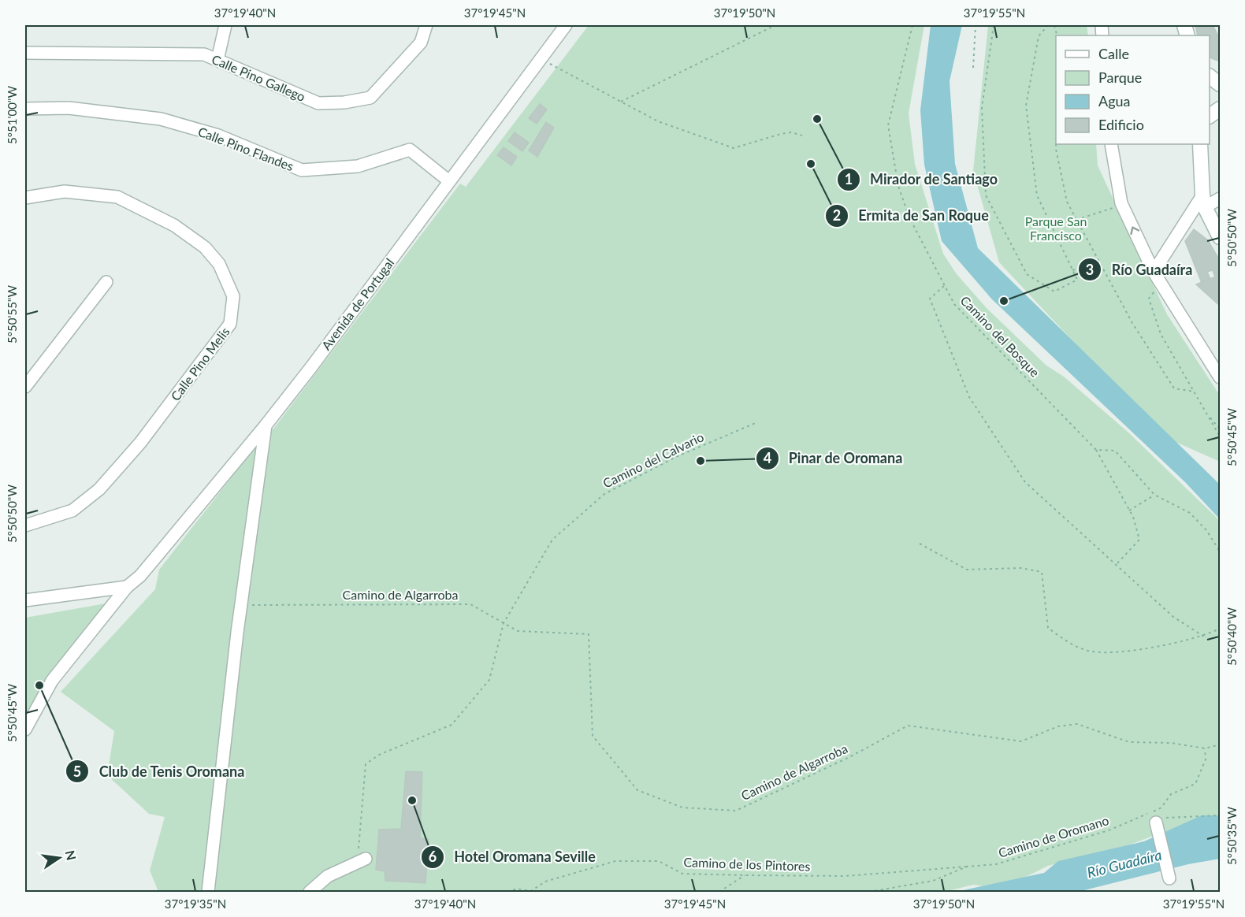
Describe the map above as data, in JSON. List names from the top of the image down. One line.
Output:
{"streets":{"street":["Calle Pino Gallego","Calle Pino Flandes","Avenida de Portugal","Calle Pino Melis"],"path":["Camino del Bosque","Camino del Calvario","Camino de Algarroba","Camino de Oromano","Camino de los Pintores"]},"crossings":[["Calle Pino Flandes","Avenida de Portugal"],["Camino del Calvario","Camino de Algarroba"],["Camino de Algarroba","Camino de Oromano"],["Camino de Oromano","Camino de los Pintores"]],"water":["Río Guadaíra"],"parks":["Parque San Francisco"],"places":["Mirador de Santiago","Ermita de San Roque","Río Guadaíra","Pinar de Oromana","Club de Tenis Oromana","Hotel Oromana Seville"],"legend":["Calle","Parque","Agua","Edificio"],"north":"right","coordinates":["37°19'40\"N","37°19'45\"N","37°19'50\"N","37°19'55\"N","5°51'00\"W","5°50'50\"W","5°50'55\"W","5°50'45\"W","5°50'40\"W","5°50'35\"W","37°19'35\"N"]}
